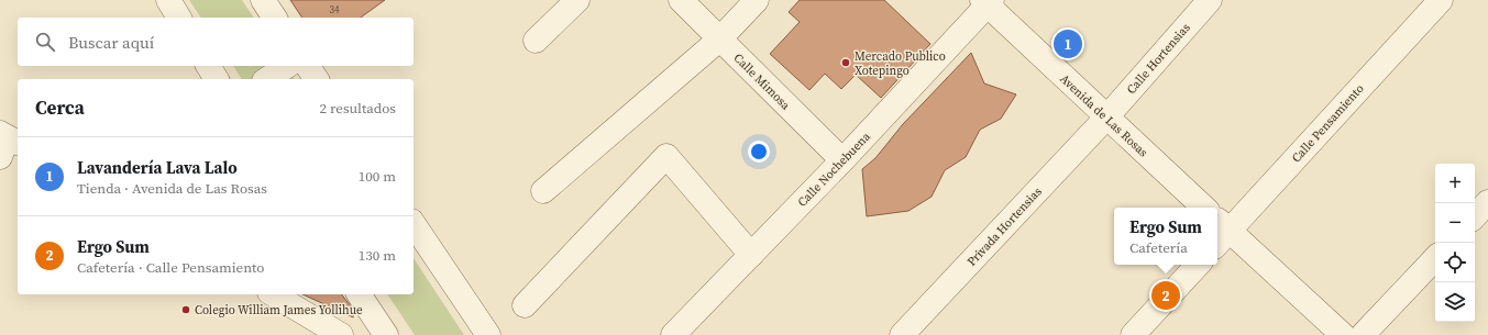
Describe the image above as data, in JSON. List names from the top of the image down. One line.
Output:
{"streets":{"street":["Calle Hortensias","Calle Mimosa","Avenida de Las Rosas","Calle Pensamiento","Calle Nochebuena","Privada Hortensias"]},"crossings":[["Calle Hortensias","Avenida de Las Rosas"],["Calle Hortensias","Privada Hortensias"],["Calle Mimosa","Calle Nochebuena"],["Avenida de Las Rosas","Calle Nochebuena"],["Avenida de Las Rosas","Privada Hortensias"]],"places":["Mercado Publico Xotepingo","Colegio William James Yollihue"],"house_numbers":["34"],"page":{"search":"Buscar aquí","pins":["1","2"],"heading":["Cerca","2 resultados"],"list":[{"mark":"1","name":"Lavandería Lava Lalo","note":"Tienda · Avenida de Las Rosas","value":"100 m"},{"mark":"2","name":"Ergo Sum","note":"Cafetería · Calle Pensamiento","value":"130 m"}],"map_buttons":["+","−"],"popup":["Ergo Sum","Cafetería"]}}
